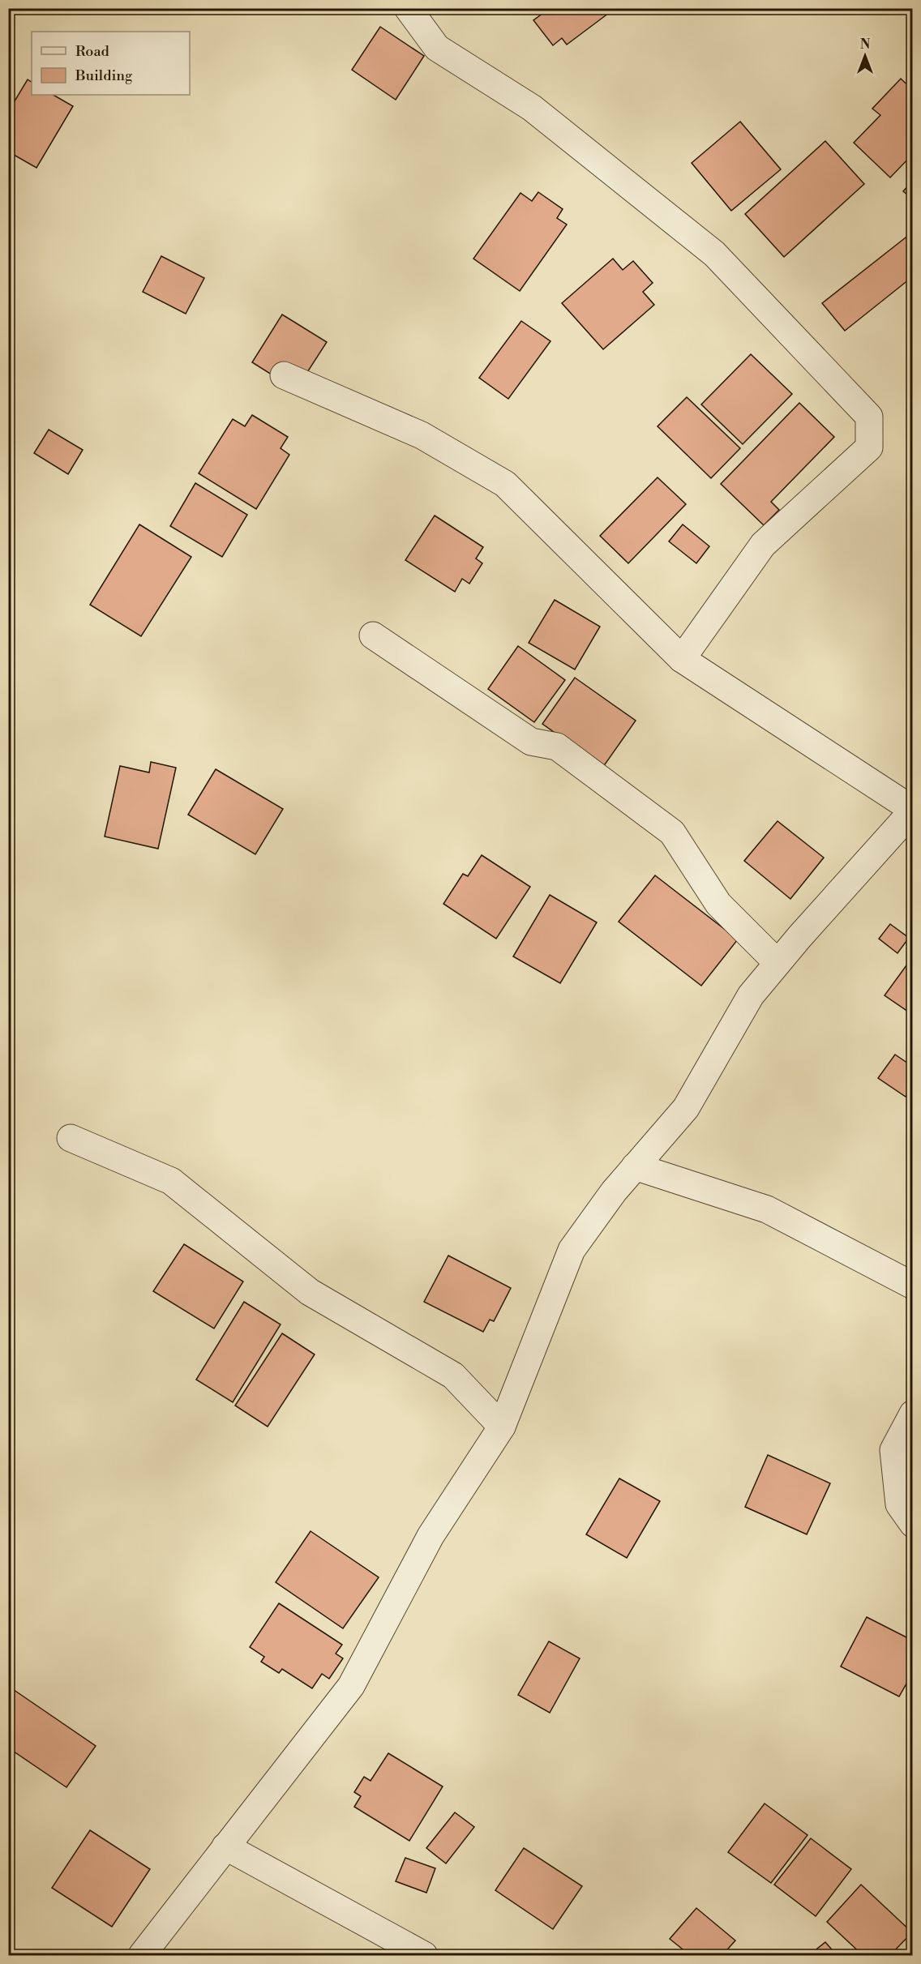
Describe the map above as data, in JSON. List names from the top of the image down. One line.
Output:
{"legend":["Road","Building"],"north":"top"}
